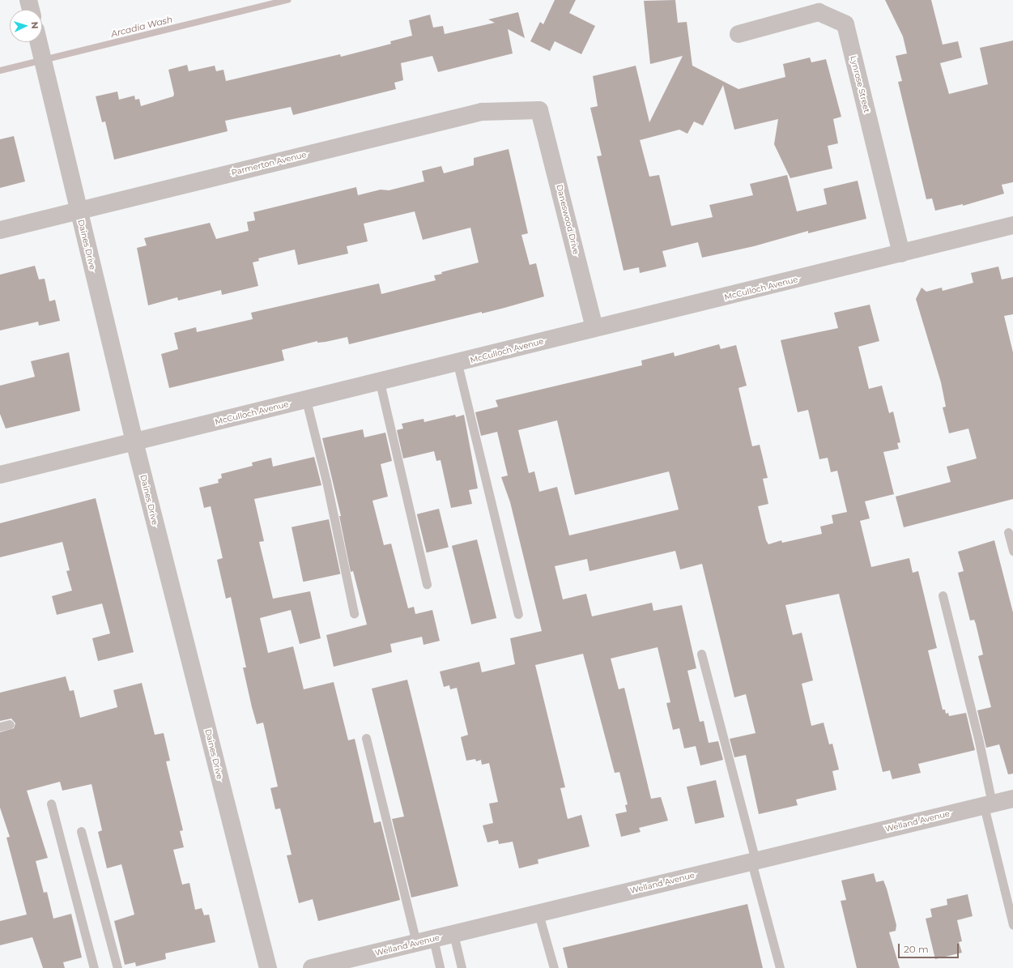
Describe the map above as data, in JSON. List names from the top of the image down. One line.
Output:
{"streets":{"street":["Lynrose Street","Parmerton Avenue","Daneswood Drive","Daines Drive","McCulloch Avenue","Welland Avenue"]},"crossings":[["Lynrose Street","McCulloch Avenue"],["Parmerton Avenue","Daneswood Drive"],["Parmerton Avenue","Daines Drive"],["Daneswood Drive","McCulloch Avenue"],["Daines Drive","McCulloch Avenue"]],"water":["Arcadia Wash"],"scale_bar":"20 m","north":"right"}
